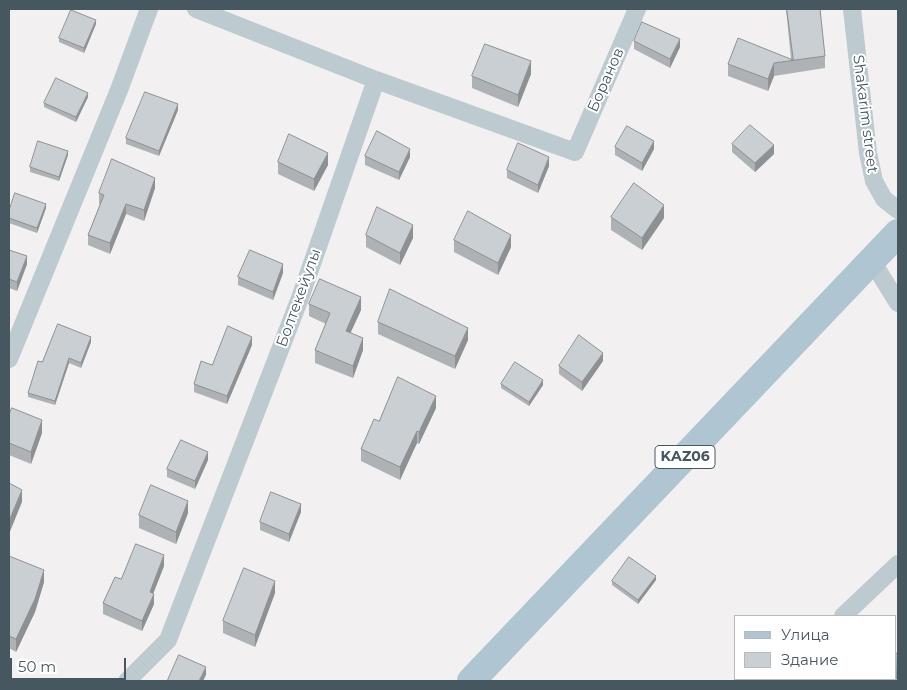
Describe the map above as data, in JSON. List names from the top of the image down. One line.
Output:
{"streets":{"main road":["KАZ06"],"street":["Боранов","Shakarim street","Болтекейулы"]},"crossings":[["Боранов","Болтекейулы"]],"legend":["Улица","Здание"],"scale_bar":"50 m"}
